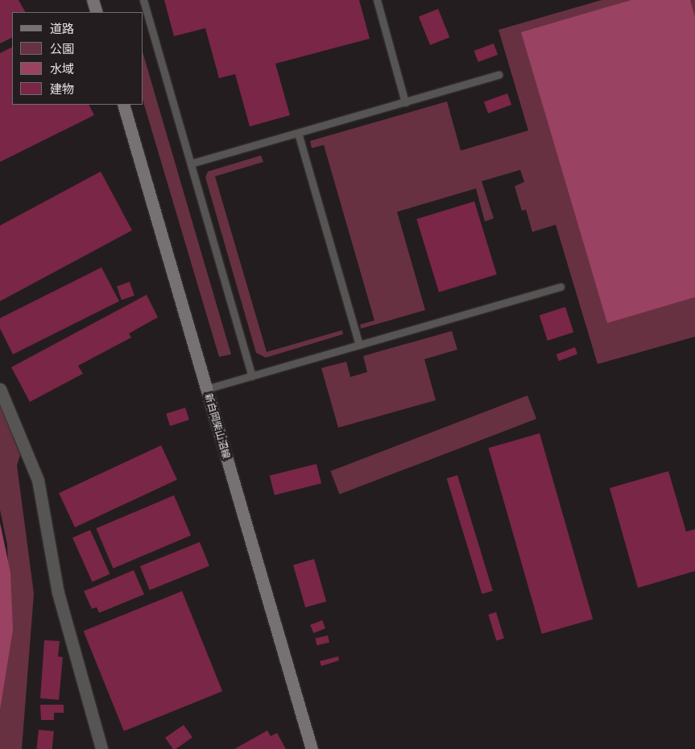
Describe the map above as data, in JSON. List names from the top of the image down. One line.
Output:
{"streets":{"street":["新白岡柴山沼線"]},"legend":["道路","公園","水域","建物"]}
